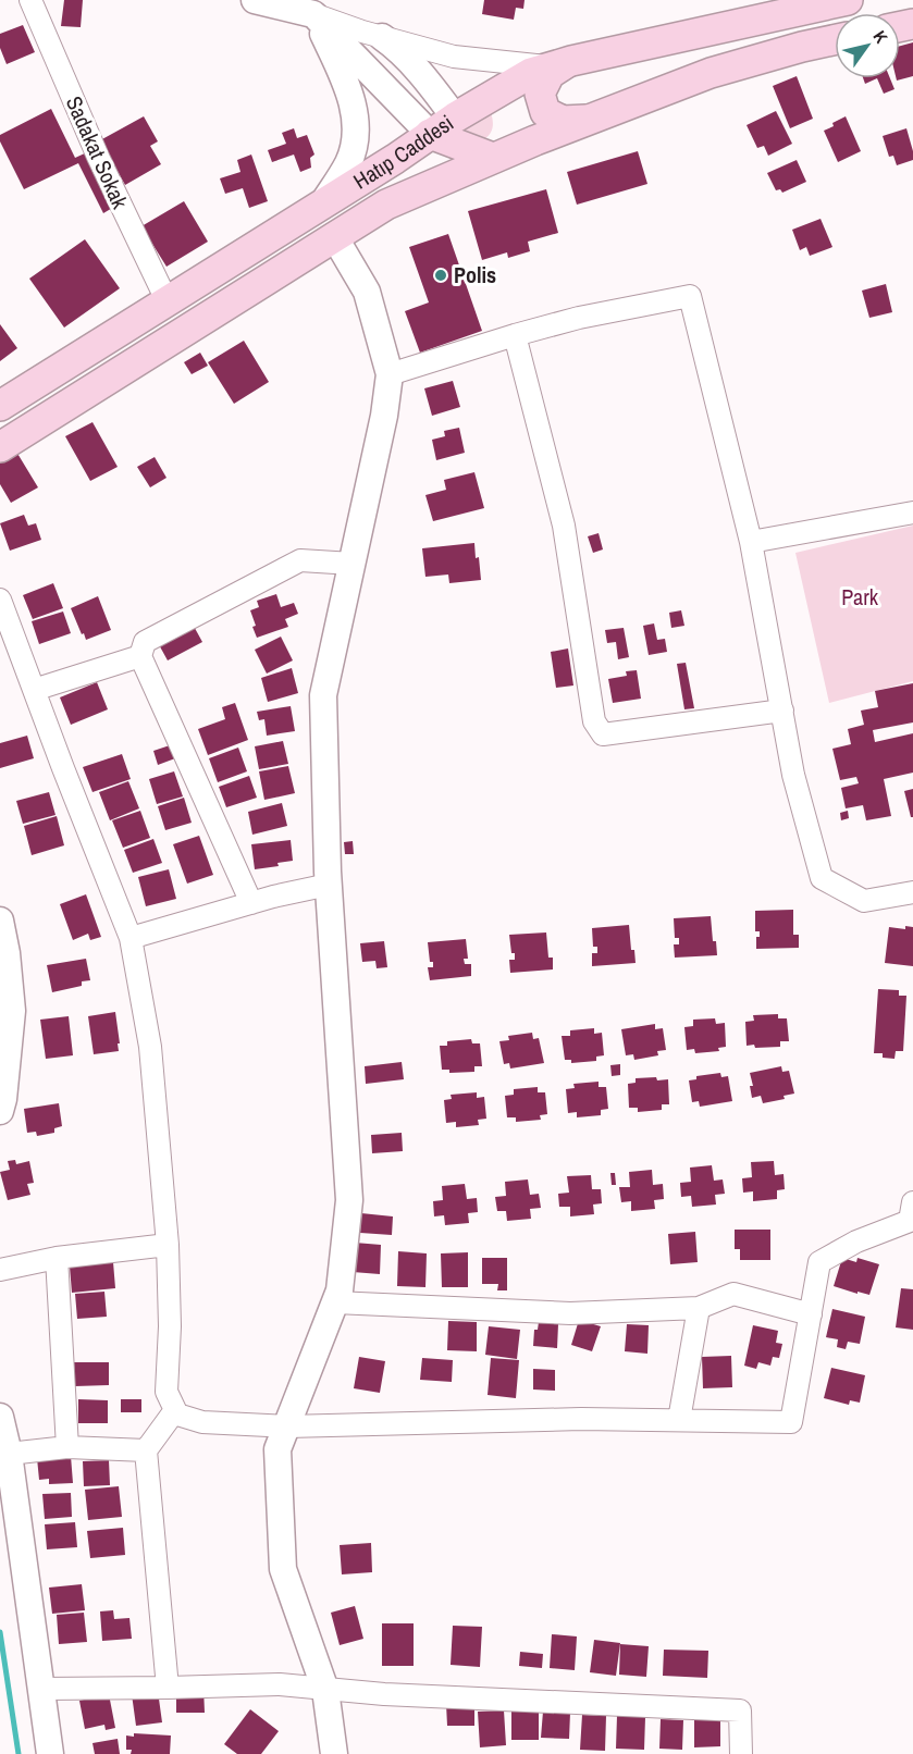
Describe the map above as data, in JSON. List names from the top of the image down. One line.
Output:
{"streets":{"main road":["Hatıp Caddesi"],"street":["Sadakat Sokak"]},"crossings":[["Hatıp Caddesi","Sadakat Sokak"]],"parks":["Park"],"places":["Polis"],"north":"top right"}
